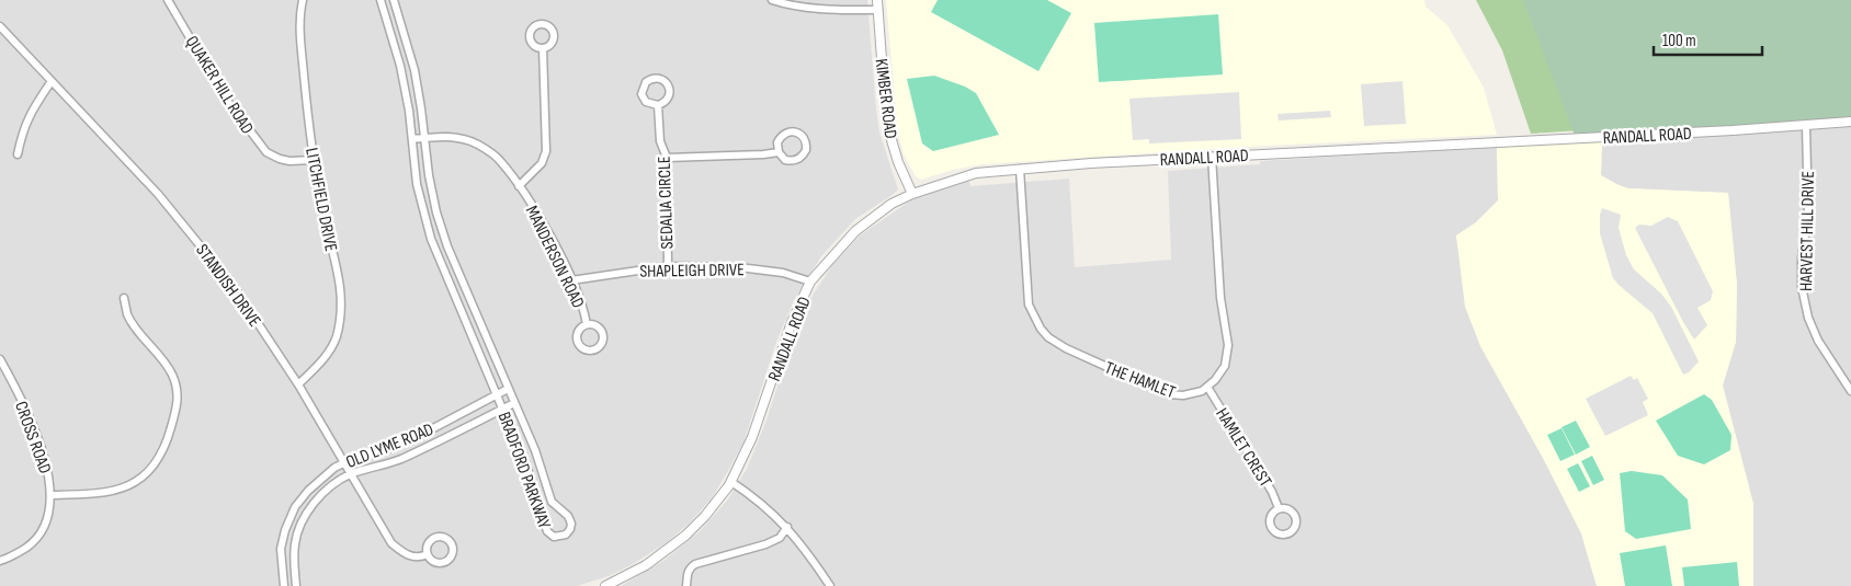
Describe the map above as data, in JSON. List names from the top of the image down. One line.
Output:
{"streets":{"street":["QUAKER HILL ROAD","KIMBER ROAD","RANDALL ROAD","LITCHFIELD DRIVE","SEDALIA CIRCLE","HARVEST HILL DRIVE","MANDERSON ROAD","SHAPLEIGH DRIVE","STANDISH DRIVE","THE HAMLET","CROSS ROAD","OLD LYME ROAD","HAMLET CREST","BRADFORD PARKWAY"]},"crossings":[["QUAKER HILL ROAD","LITCHFIELD DRIVE"],["KIMBER ROAD","RANDALL ROAD"],["RANDALL ROAD","HARVEST HILL DRIVE"],["RANDALL ROAD","SHAPLEIGH DRIVE"],["RANDALL ROAD","THE HAMLET"],["LITCHFIELD DRIVE","STANDISH DRIVE"],["SEDALIA CIRCLE","SHAPLEIGH DRIVE"],["MANDERSON ROAD","SHAPLEIGH DRIVE"],["MANDERSON ROAD","BRADFORD PARKWAY"],["STANDISH DRIVE","OLD LYME ROAD"],["THE HAMLET","HAMLET CREST"],["OLD LYME ROAD","BRADFORD PARKWAY"]],"scale_bar":"100 m"}
